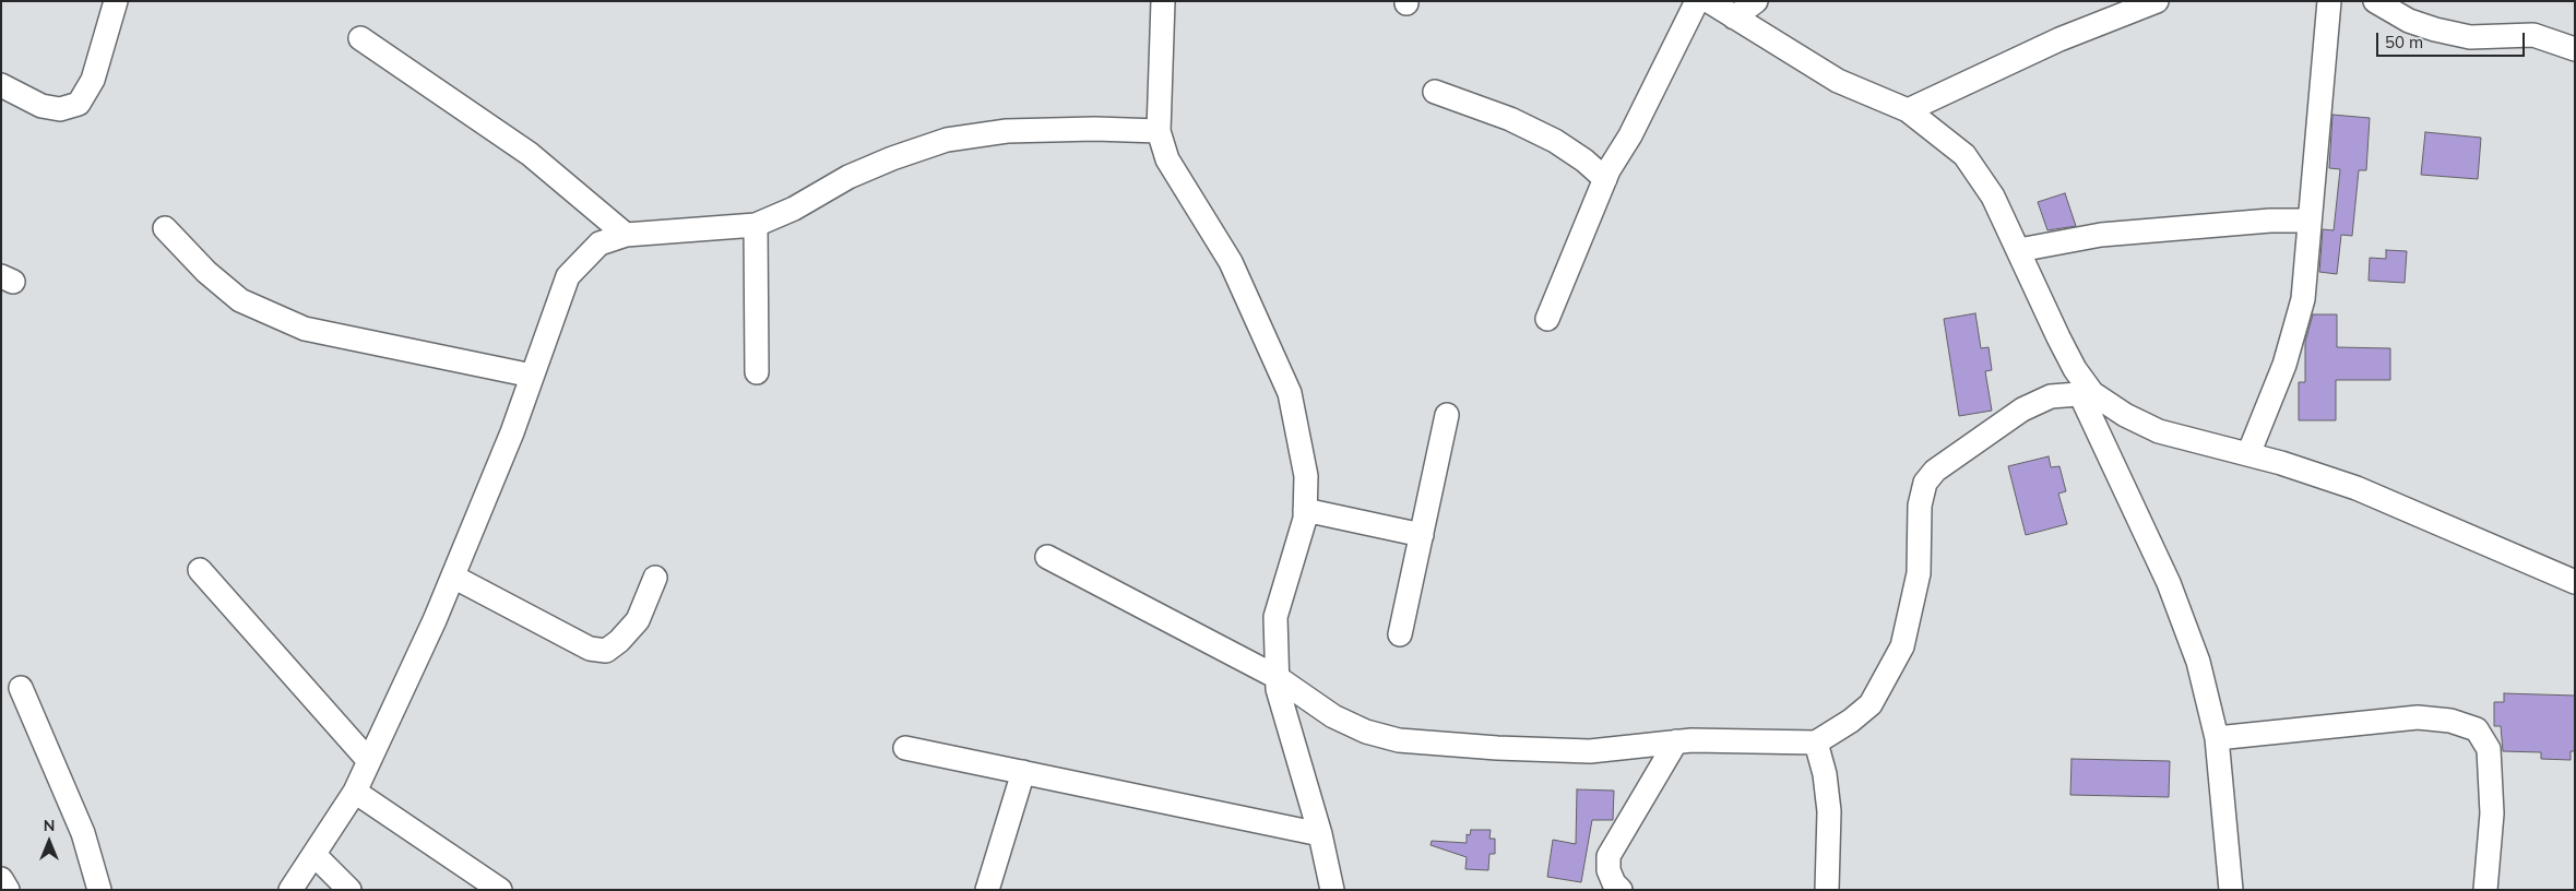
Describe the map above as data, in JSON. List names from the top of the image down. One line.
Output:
{"scale_bar":"50 m","north":"top"}
